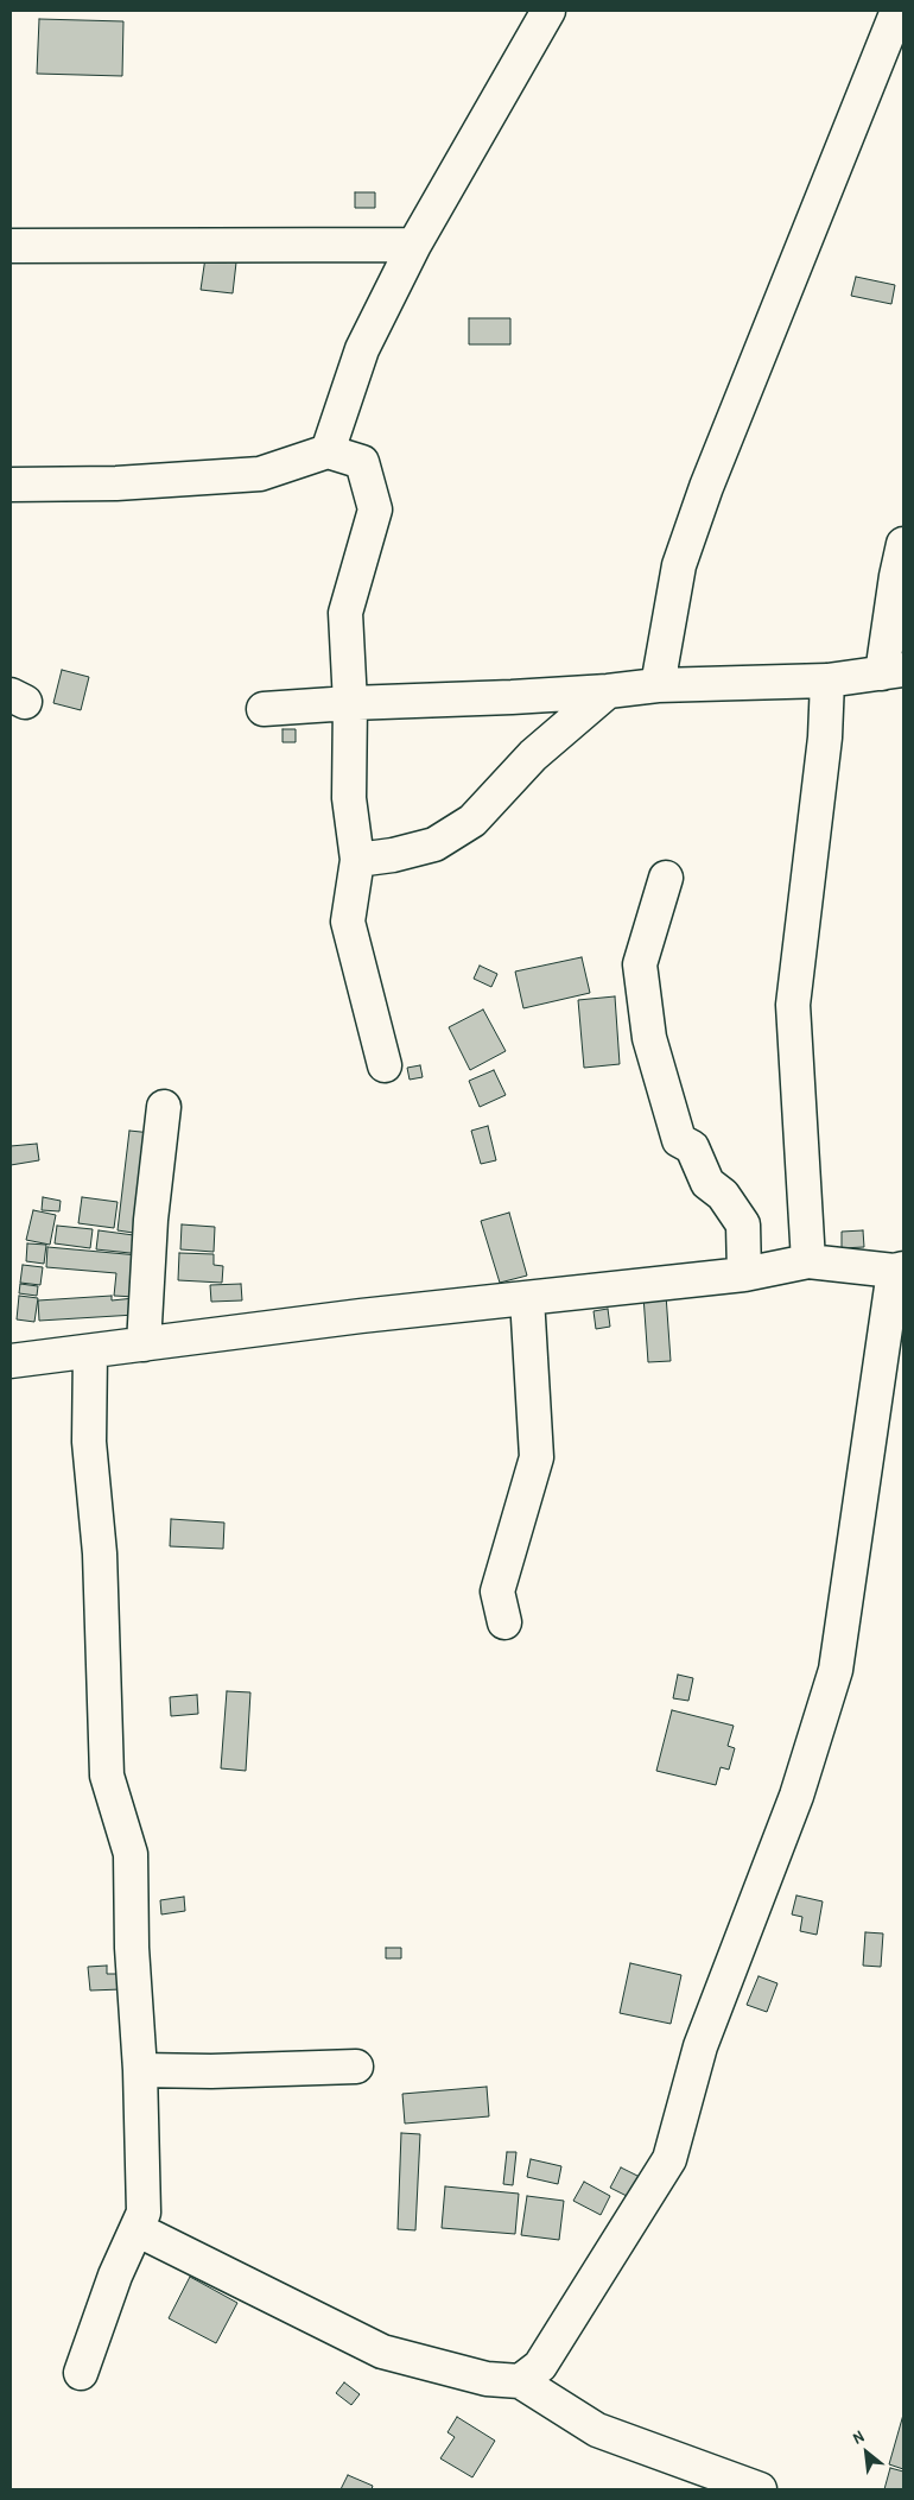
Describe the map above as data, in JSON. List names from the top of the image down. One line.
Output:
{"north":"top left"}
